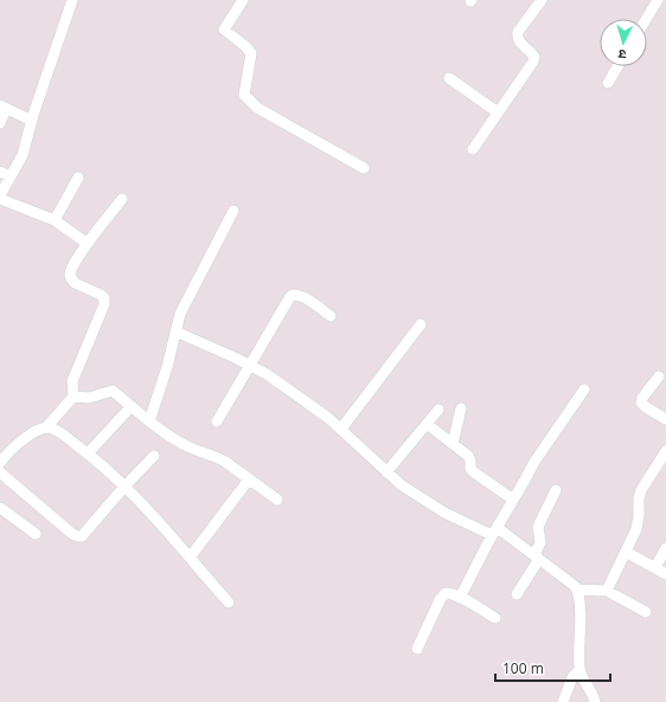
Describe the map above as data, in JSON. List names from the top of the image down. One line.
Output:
{"scale_bar":"100 m","north":"bottom"}
